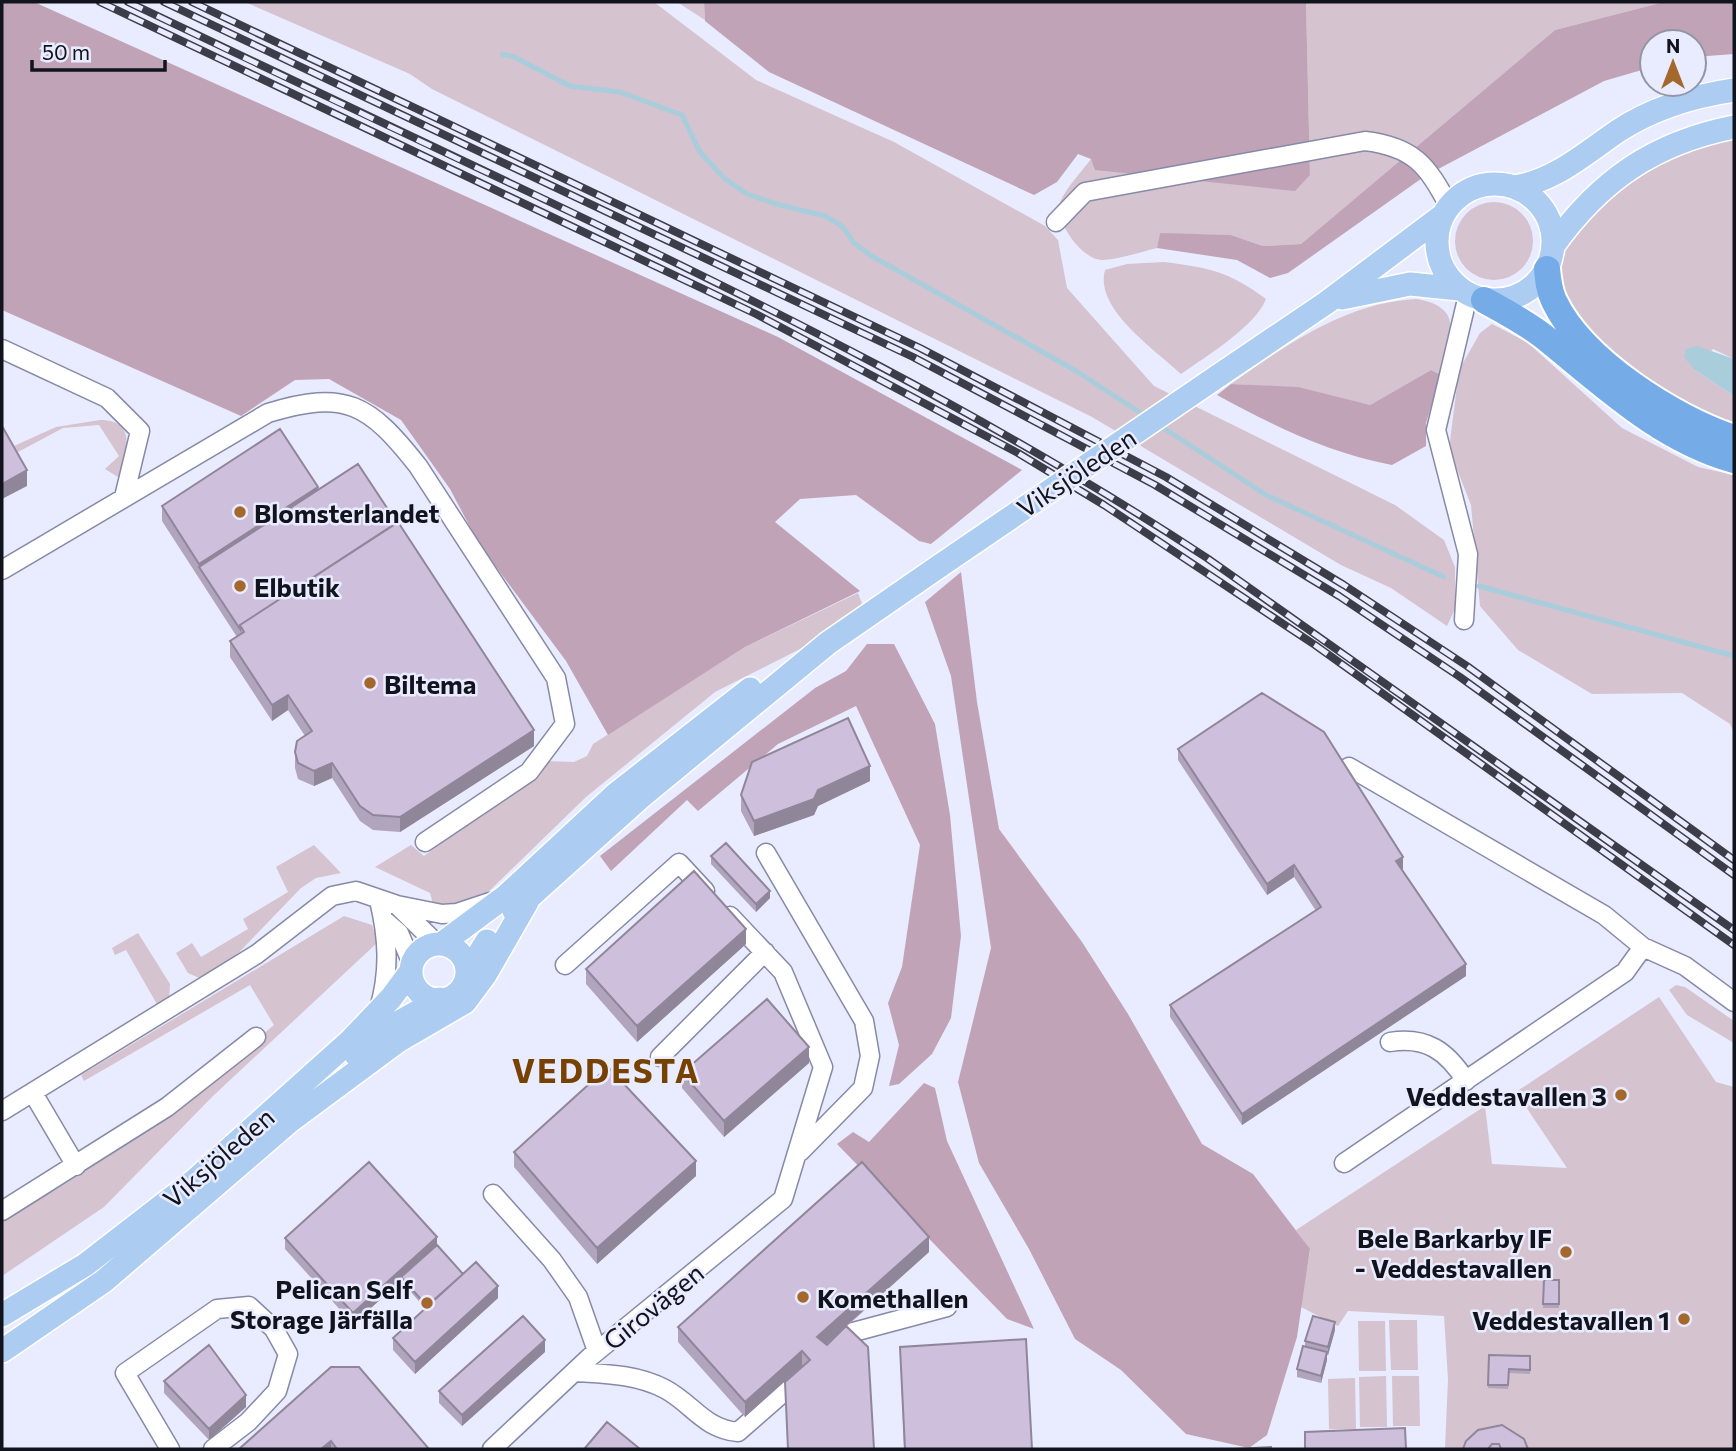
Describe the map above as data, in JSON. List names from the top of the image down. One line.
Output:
{"streets":{"main road":["Viksjöleden"],"street":["Girovägen"]},"districts":["VEDDESTA"],"places":["Blomsterlandet","Elbutik","Biltema","Veddestavallen 3","Bele Barkarby IF - Veddestavallen","Komethallen","Pelican Self Storage Järfälla","Veddestavallen 1"],"scale_bar":"50 m","north":"top"}
